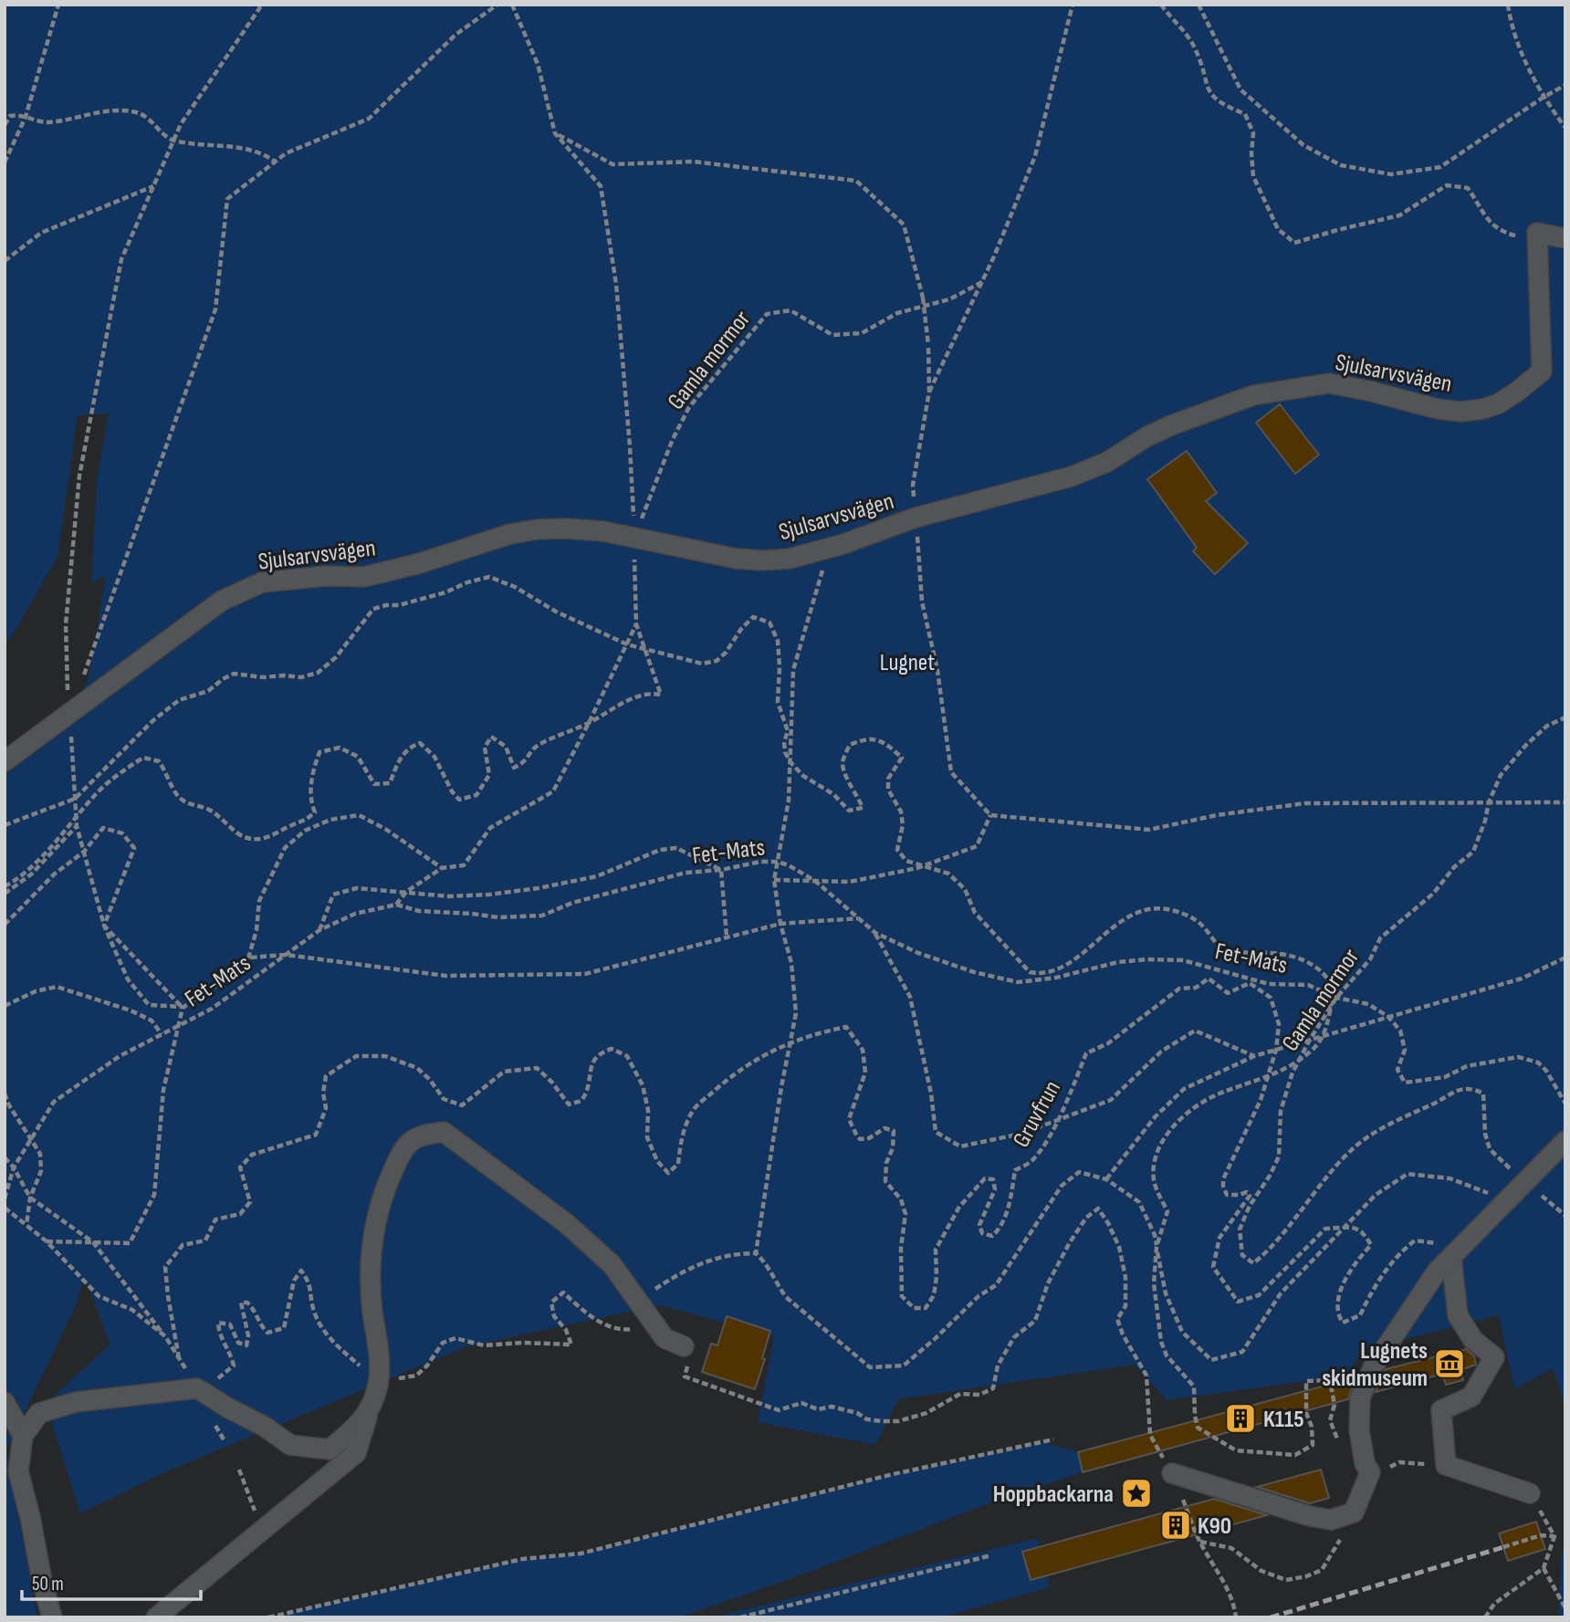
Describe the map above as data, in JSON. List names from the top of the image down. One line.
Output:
{"streets":{"street":["Sjulsarvsvägen"],"path":["Gamla mormor","Fet-Mats","Gruvfrun"]},"crossings":[["Gamla mormor","Sjulsarvsvägen"],["Gamla mormor","Fet-Mats"]],"parks":["Lugnet"],"places":{"museum":["Lugnets skidmuseum"],"building":["K115","K90"],"place":["Hoppbackarna"]},"scale_bar":"50 m"}
